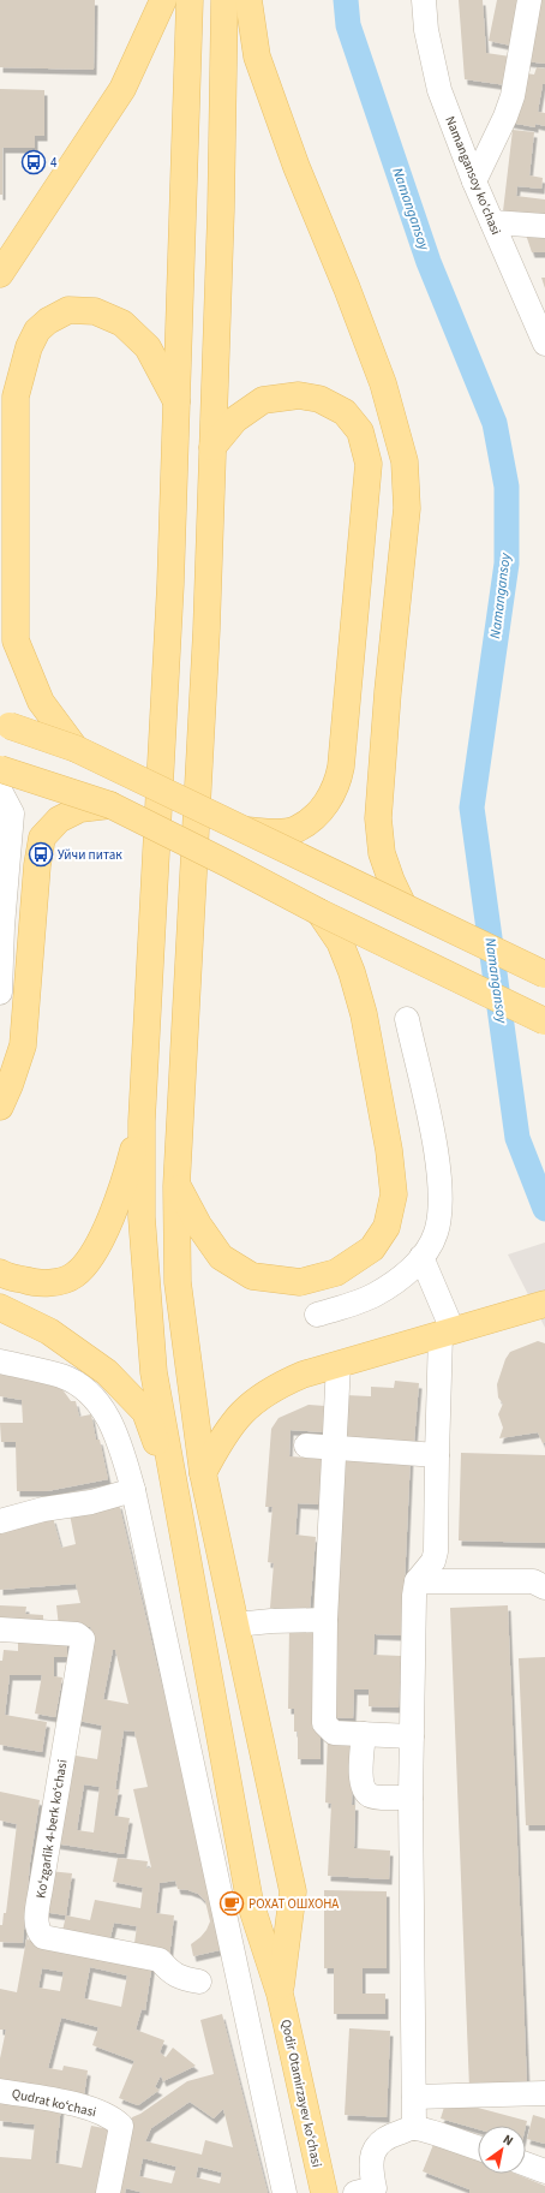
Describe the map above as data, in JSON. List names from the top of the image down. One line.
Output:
{"streets":{"main road":["Qodir Otamirzayev koʻchasi"],"street":["Namangansoy ko'chasi","Koʻzgarlik 4-berk koʻchasi","Qudrat koʻchasi"]},"water":["Namangansoy"],"places":{"bus stop":["4","Уйчи питак"],"cafe":["РОХАТ ОШХОНА"]},"north":"top right"}
